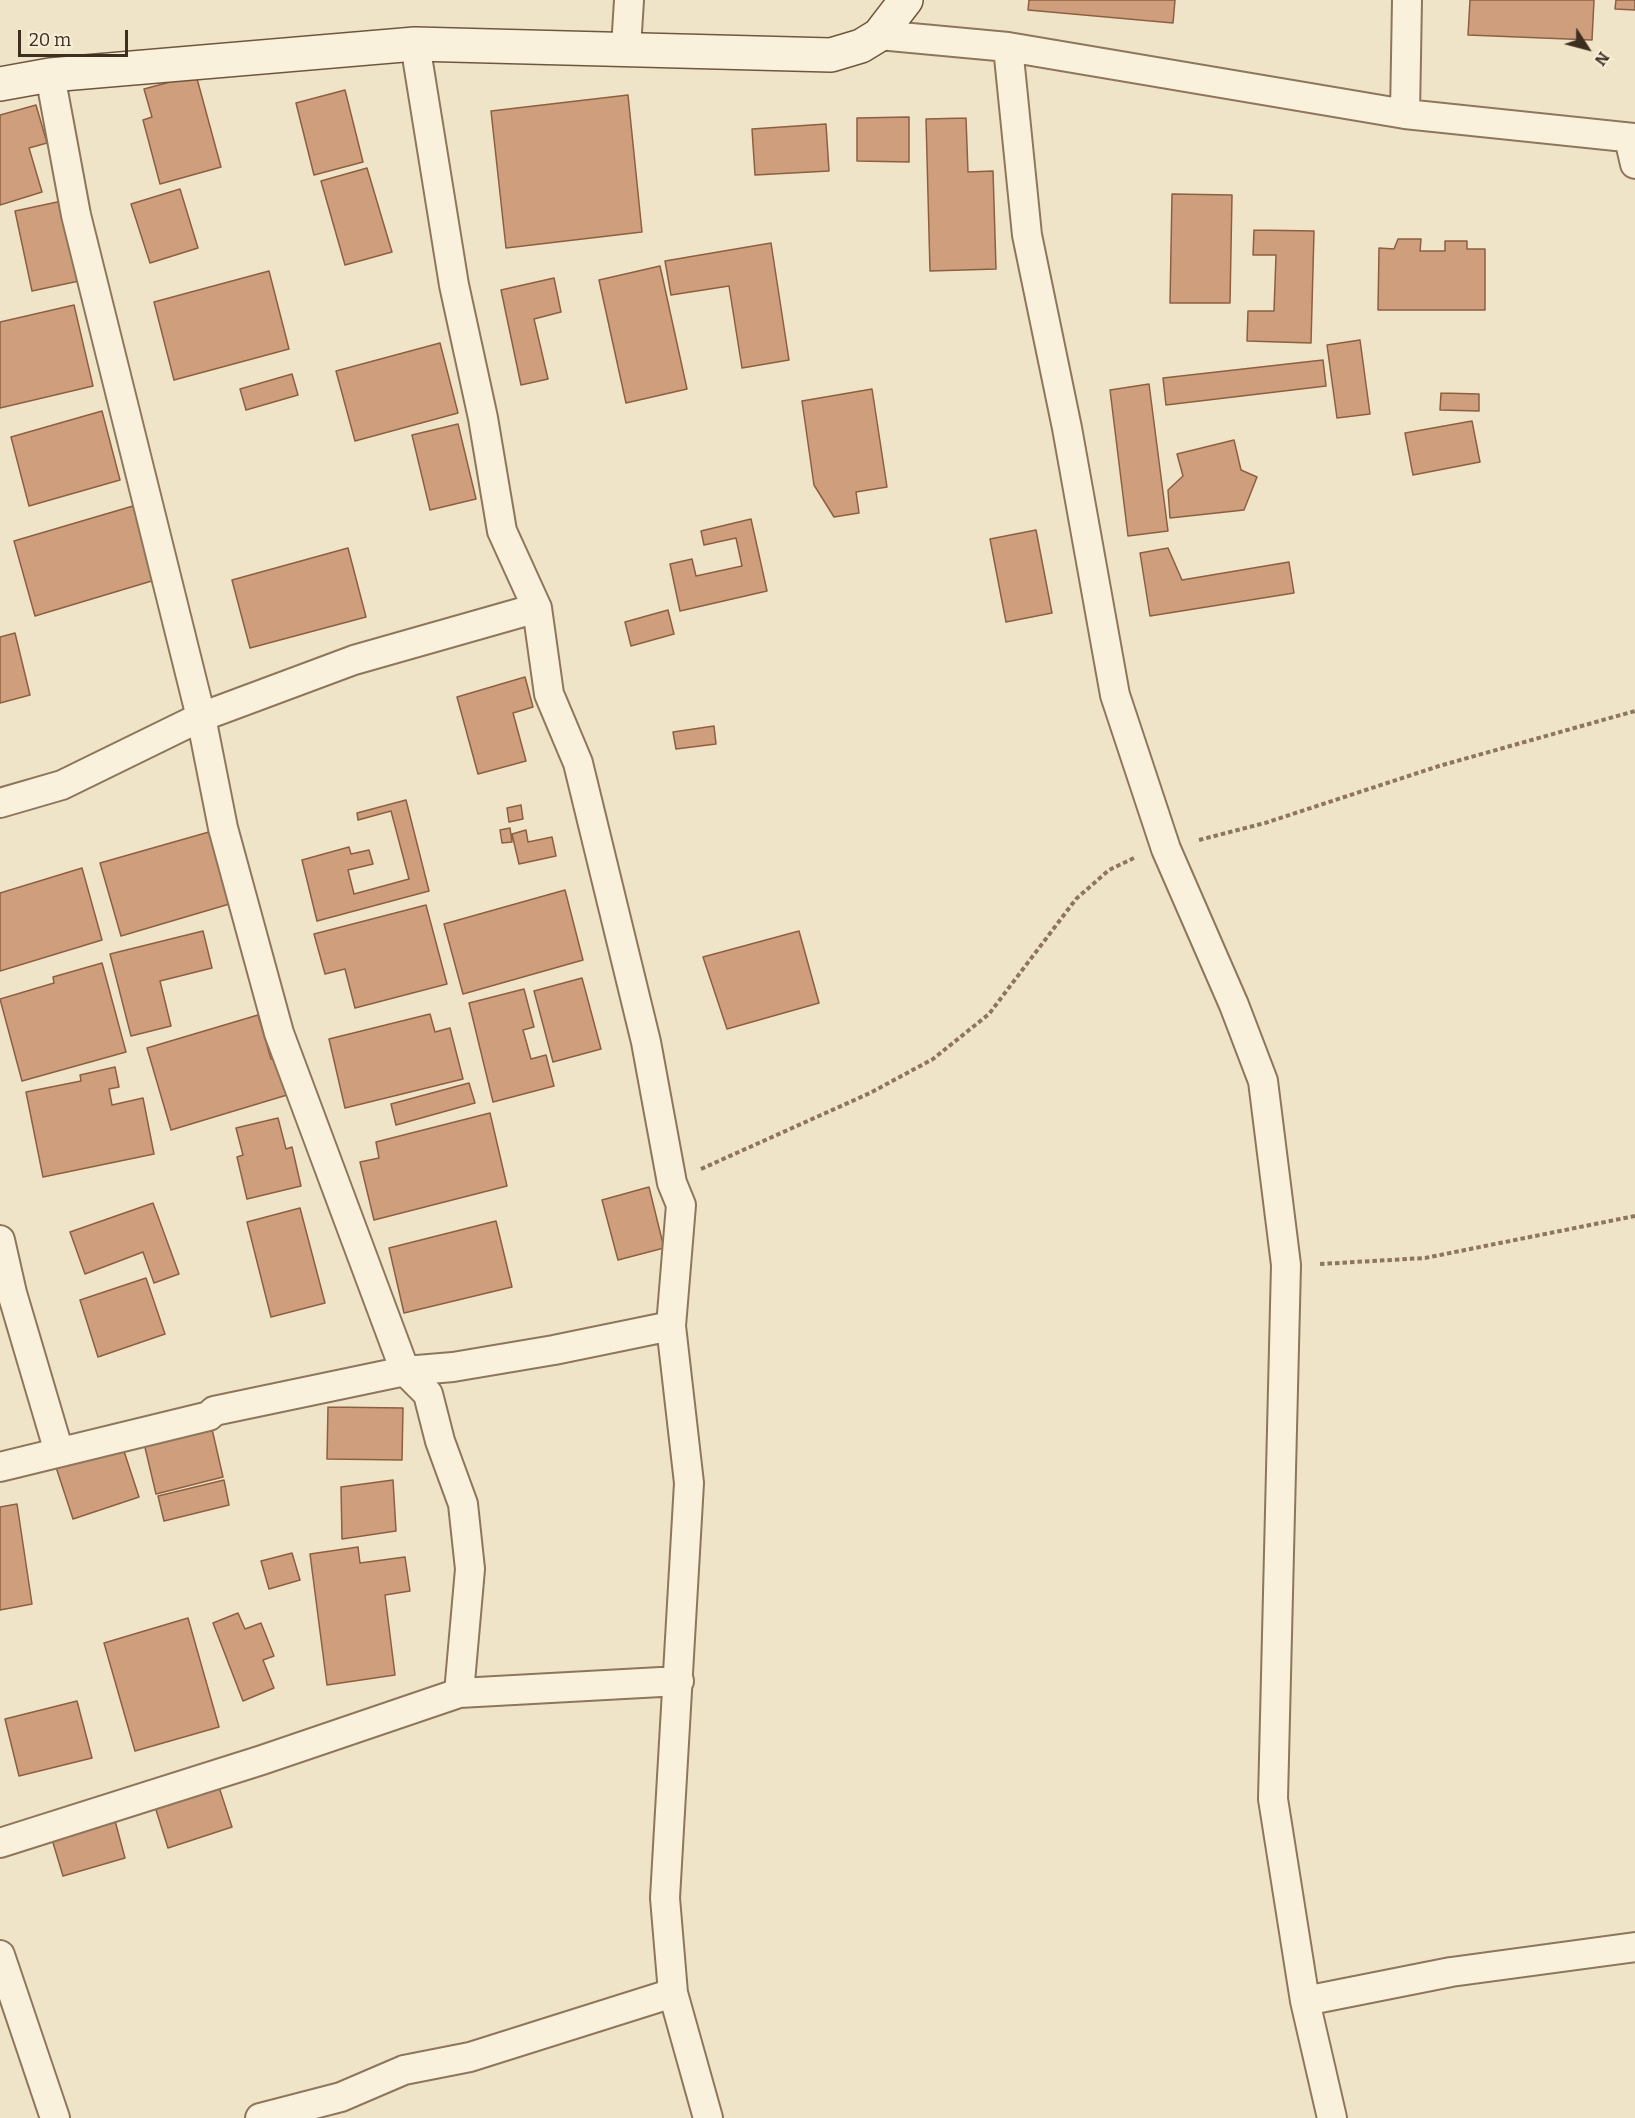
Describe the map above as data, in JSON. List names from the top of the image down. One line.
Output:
{"scale_bar":"20 m","north":"bottom right"}
